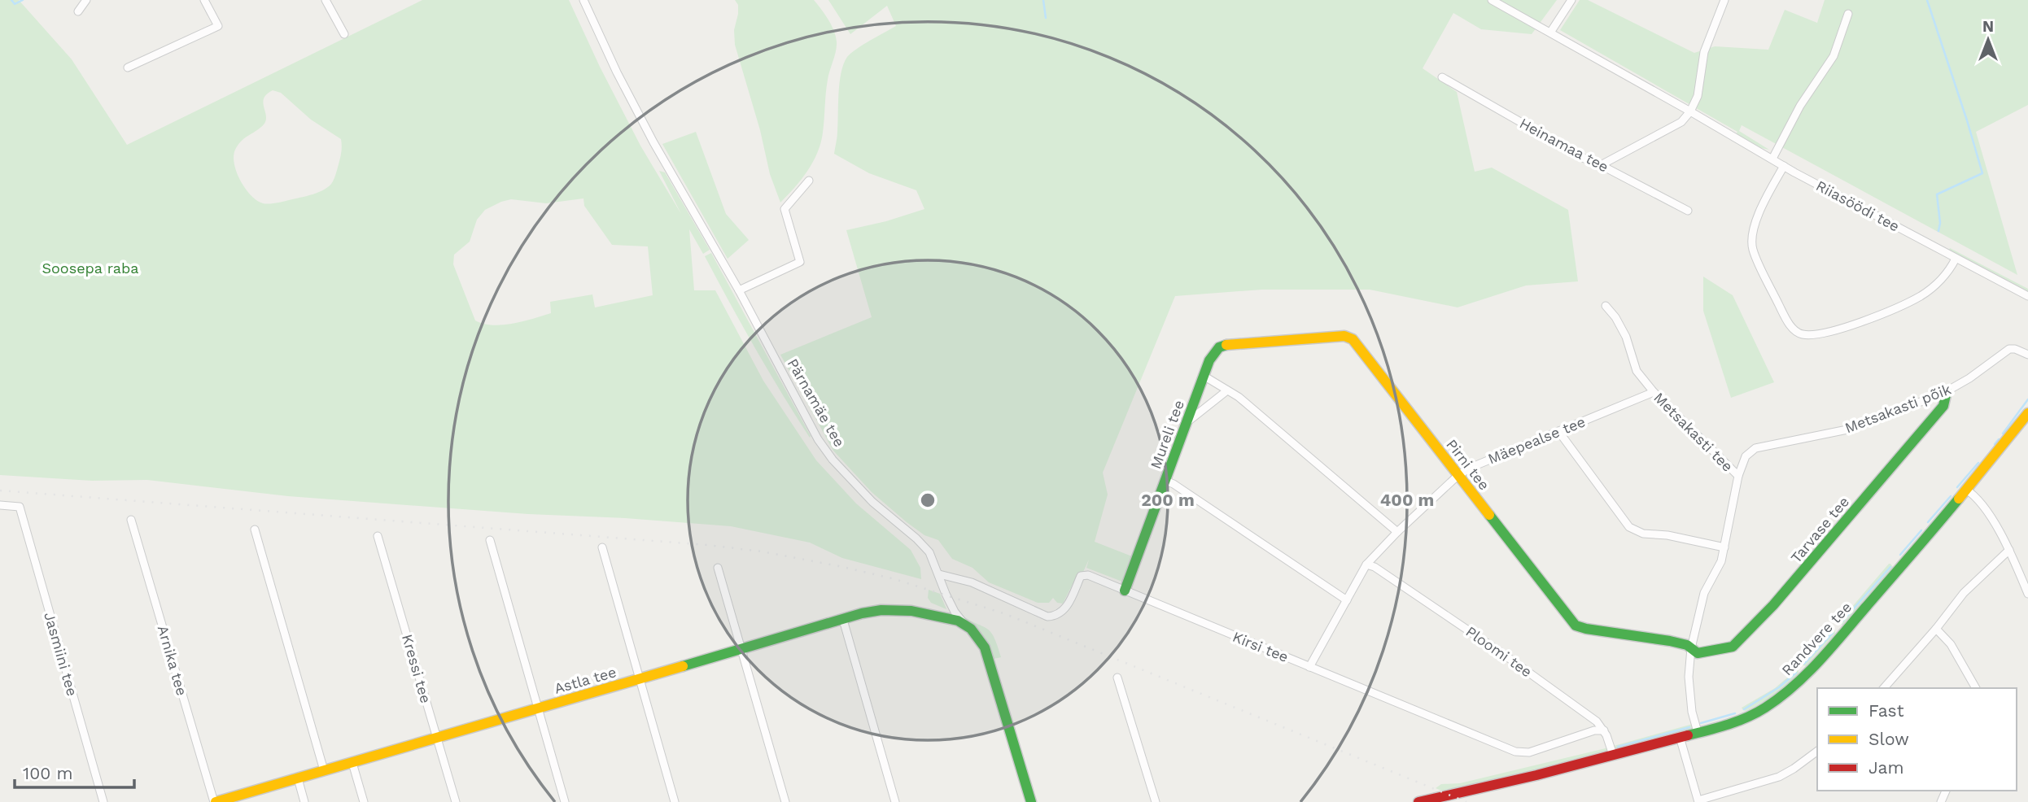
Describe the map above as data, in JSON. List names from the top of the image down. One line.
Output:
{"streets":{"street":["Heinamaa tee","Riiasöödi tee","Pärnamäe tee","Metsakasti põik","Metsakasti tee","Mureli tee","Mäepealse tee","Pirni tee","Tarvase tee","Randvere tee","Kirsi tee","Ploomi tee","Jasmiini tee","Arnika tee","Kressi tee","Astla tee"]},"crossings":[["Pärnamäe tee","Kirsi tee"],["Pärnamäe tee","Astla tee"],["Metsakasti põik","Metsakasti tee"],["Metsakasti põik","Tarvase tee"],["Metsakasti tee","Mäepealse tee"],["Metsakasti tee","Pirni tee"],["Metsakasti tee","Tarvase tee"],["Metsakasti tee","Randvere tee"],["Mureli tee","Pirni tee"],["Mureli tee","Kirsi tee"],["Mäepealse tee","Pirni tee"],["Mäepealse tee","Kirsi tee"],["Mäepealse tee","Ploomi tee"],["Pirni tee","Tarvase tee"],["Randvere tee","Ploomi tee"],["Kirsi tee","Ploomi tee"],["Arnika tee","Astla tee"],["Kressi tee","Astla tee"]],"parks":["Soosepa raba"],"legend":["Fast","Slow","Jam"],"scale_bar":"100 m","north":"top","rings":["200 m","400 m"]}
